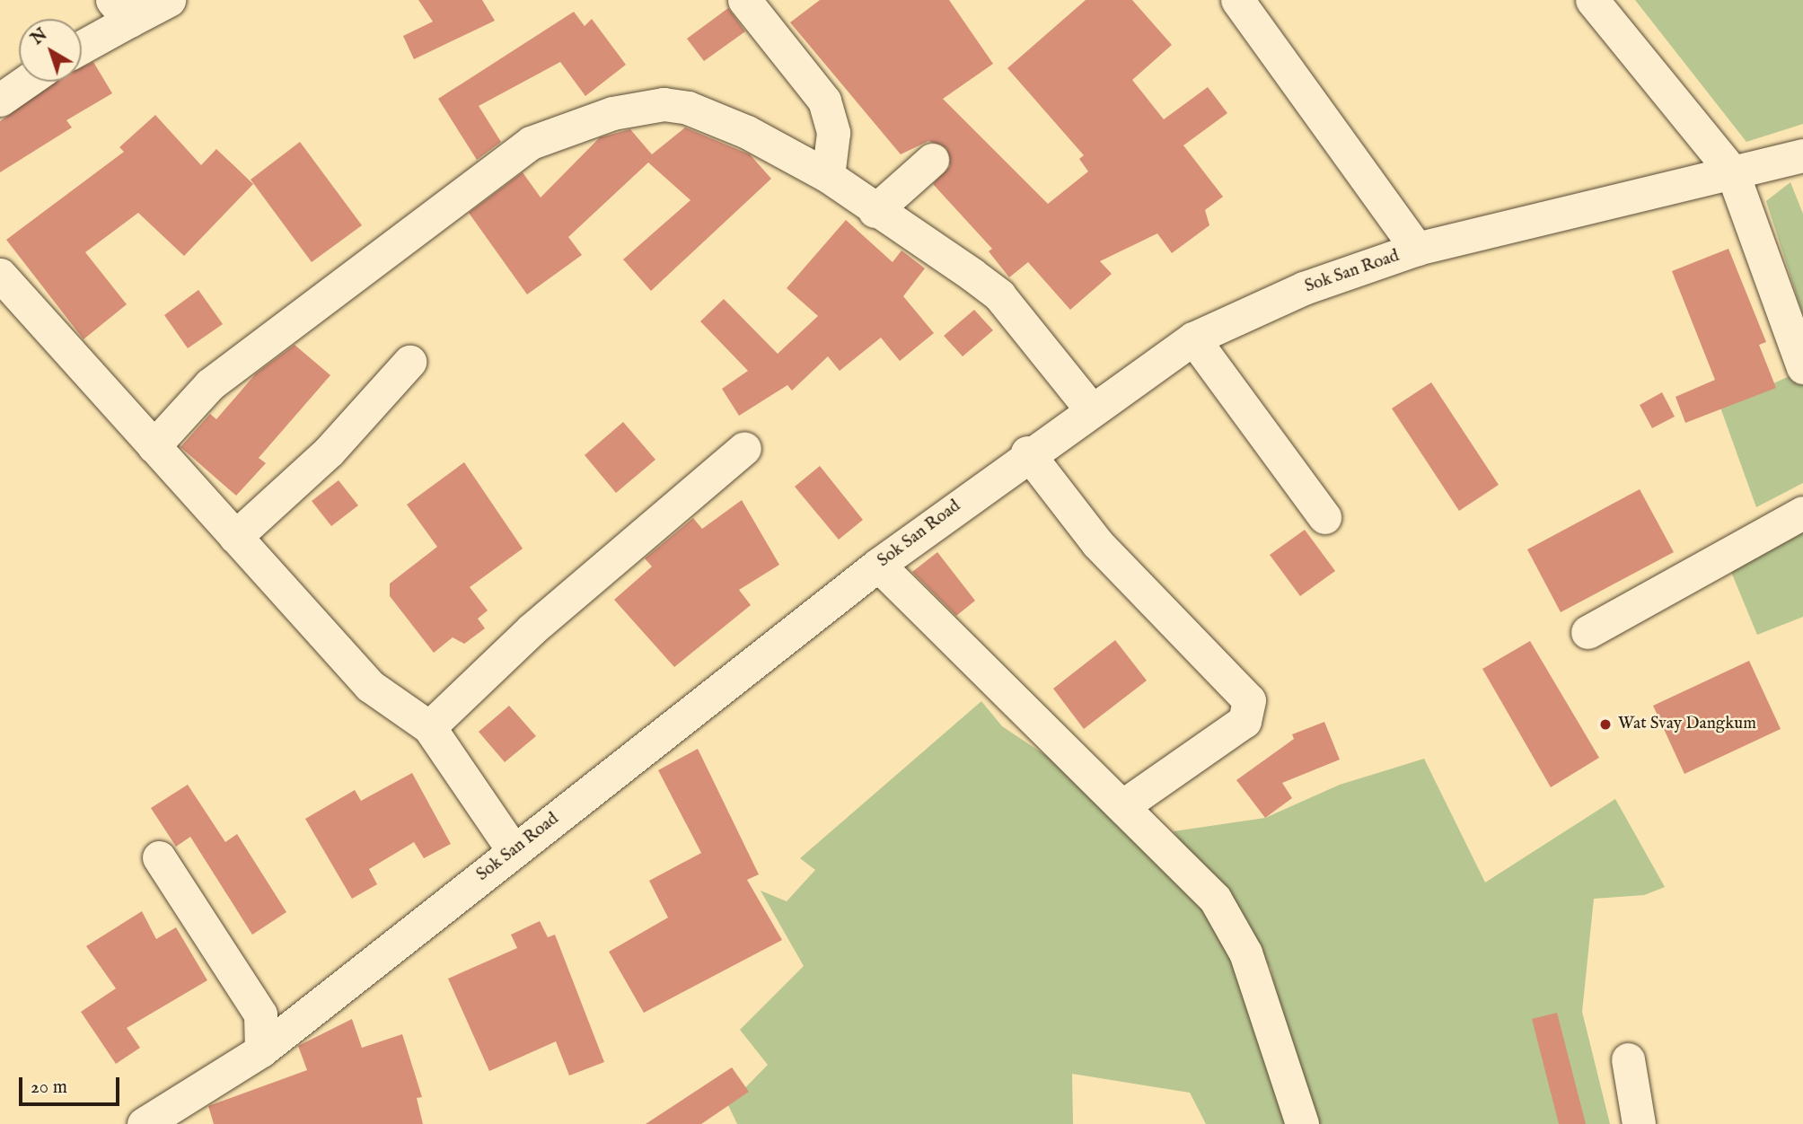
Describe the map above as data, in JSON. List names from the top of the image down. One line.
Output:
{"streets":{"street":["Sok San Road"]},"places":["Wat Svay Dangkum"],"scale_bar":"20 m","north":"top left"}
